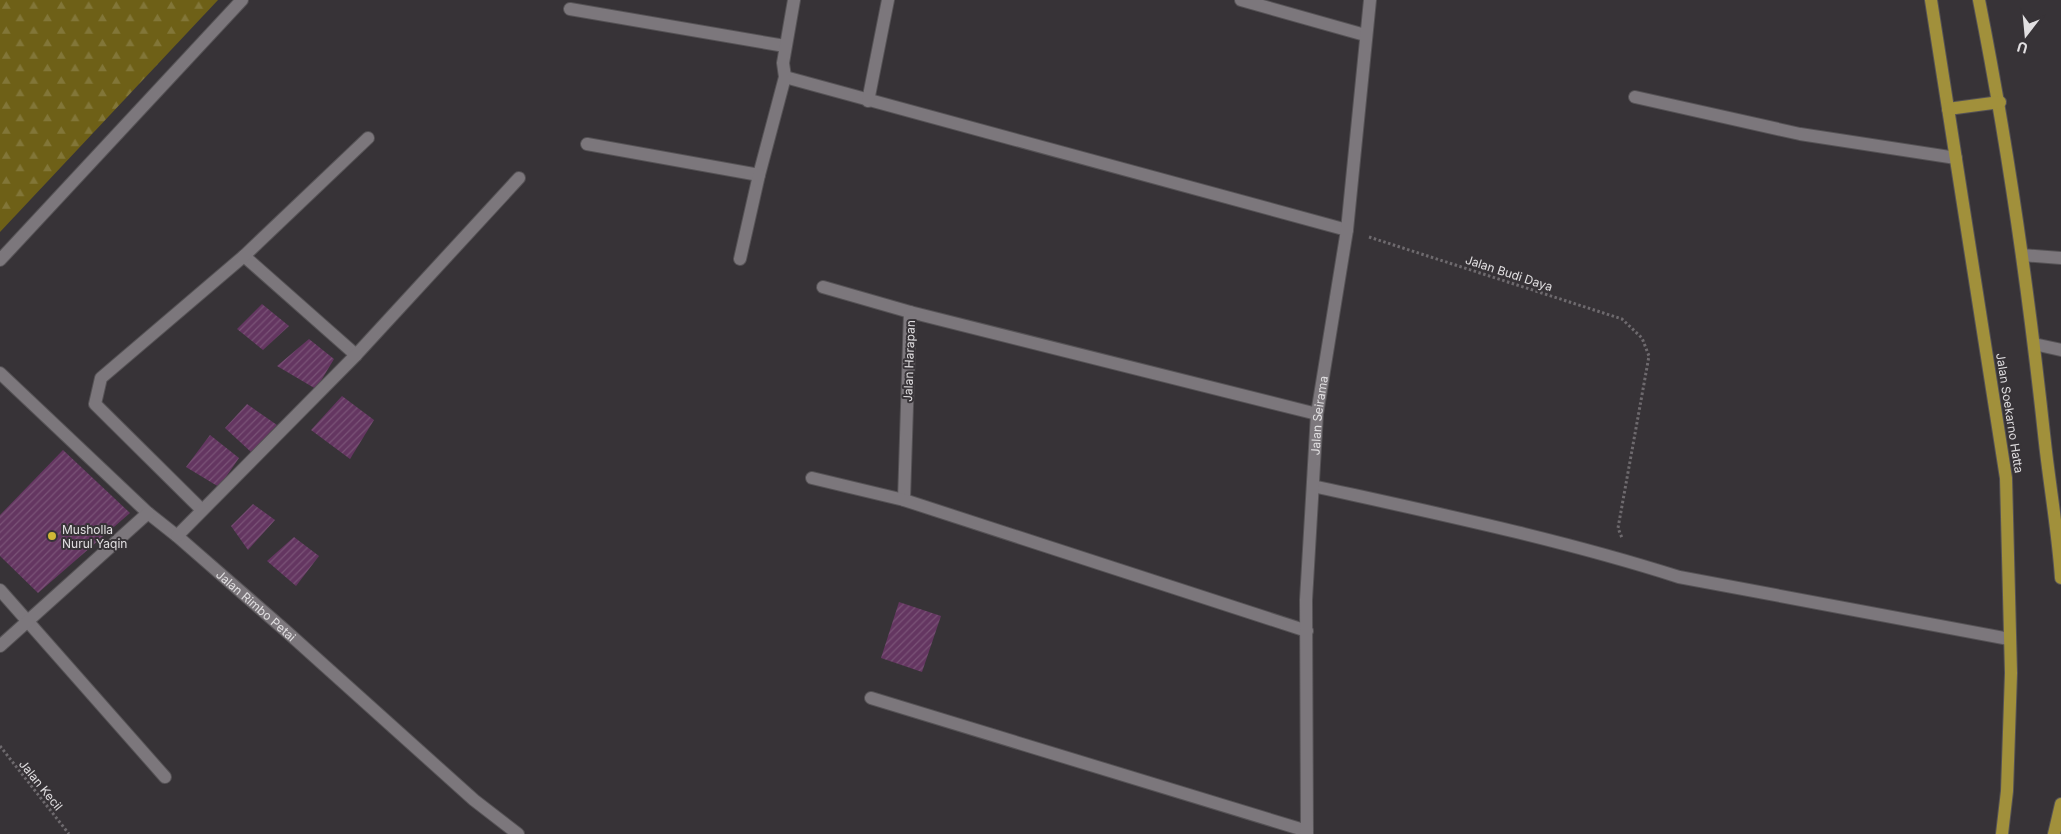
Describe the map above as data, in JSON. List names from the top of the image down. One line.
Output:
{"streets":{"main road":["Jalan Soekarno Hatta"],"street":["Jalan Harapan","Jalan Seirama","Jalan Rimbo Petai"],"path":["Jalan Budi Daya","Jalan Kecil"]},"crossings":[["Jalan Budi Daya","Jalan Seirama"]],"places":["Musholla Nurul Yaqin"],"north":"bottom"}
